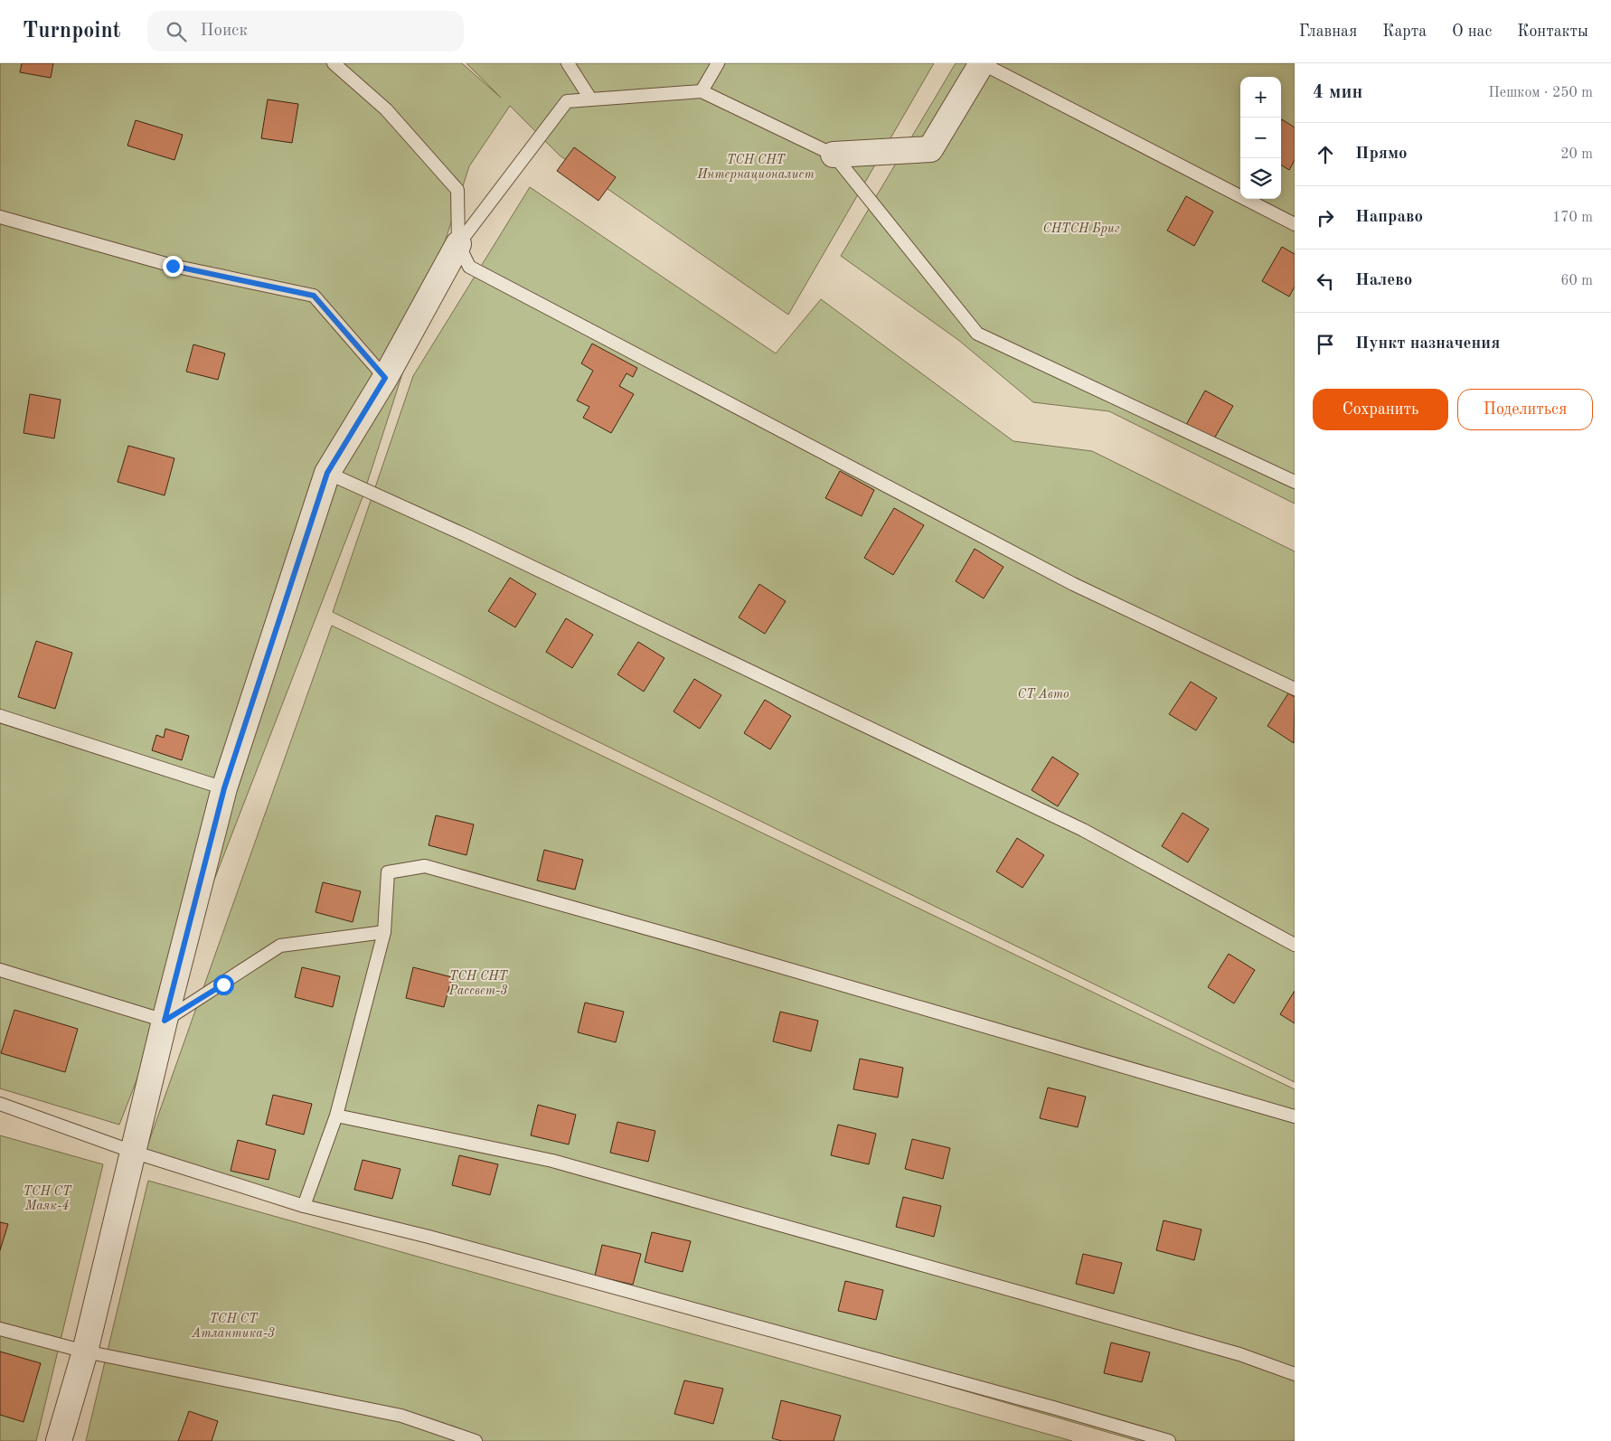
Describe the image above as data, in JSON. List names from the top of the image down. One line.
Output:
{"parks":["ТСН СНТ Интернационалист","СНТСН Бриг","СТ Авто","ТСН СНТ Рассвет-3","ТСН СТ Маяк-4","ТСН СТ Атлантика-3"],"page":{"header":"Turnpoint","search":"Поиск","nav":["Главная","Карта","О нас","Контакты"],"heading":["4 мин","Пешком · 250 m"],"map_buttons":["+","−"],"list":[["Прямо","20 m"],["Направо","170 m"],["Налево","60 m"],"Пункт назначения"],"buttons":["Сохранить","Поделиться"]}}
